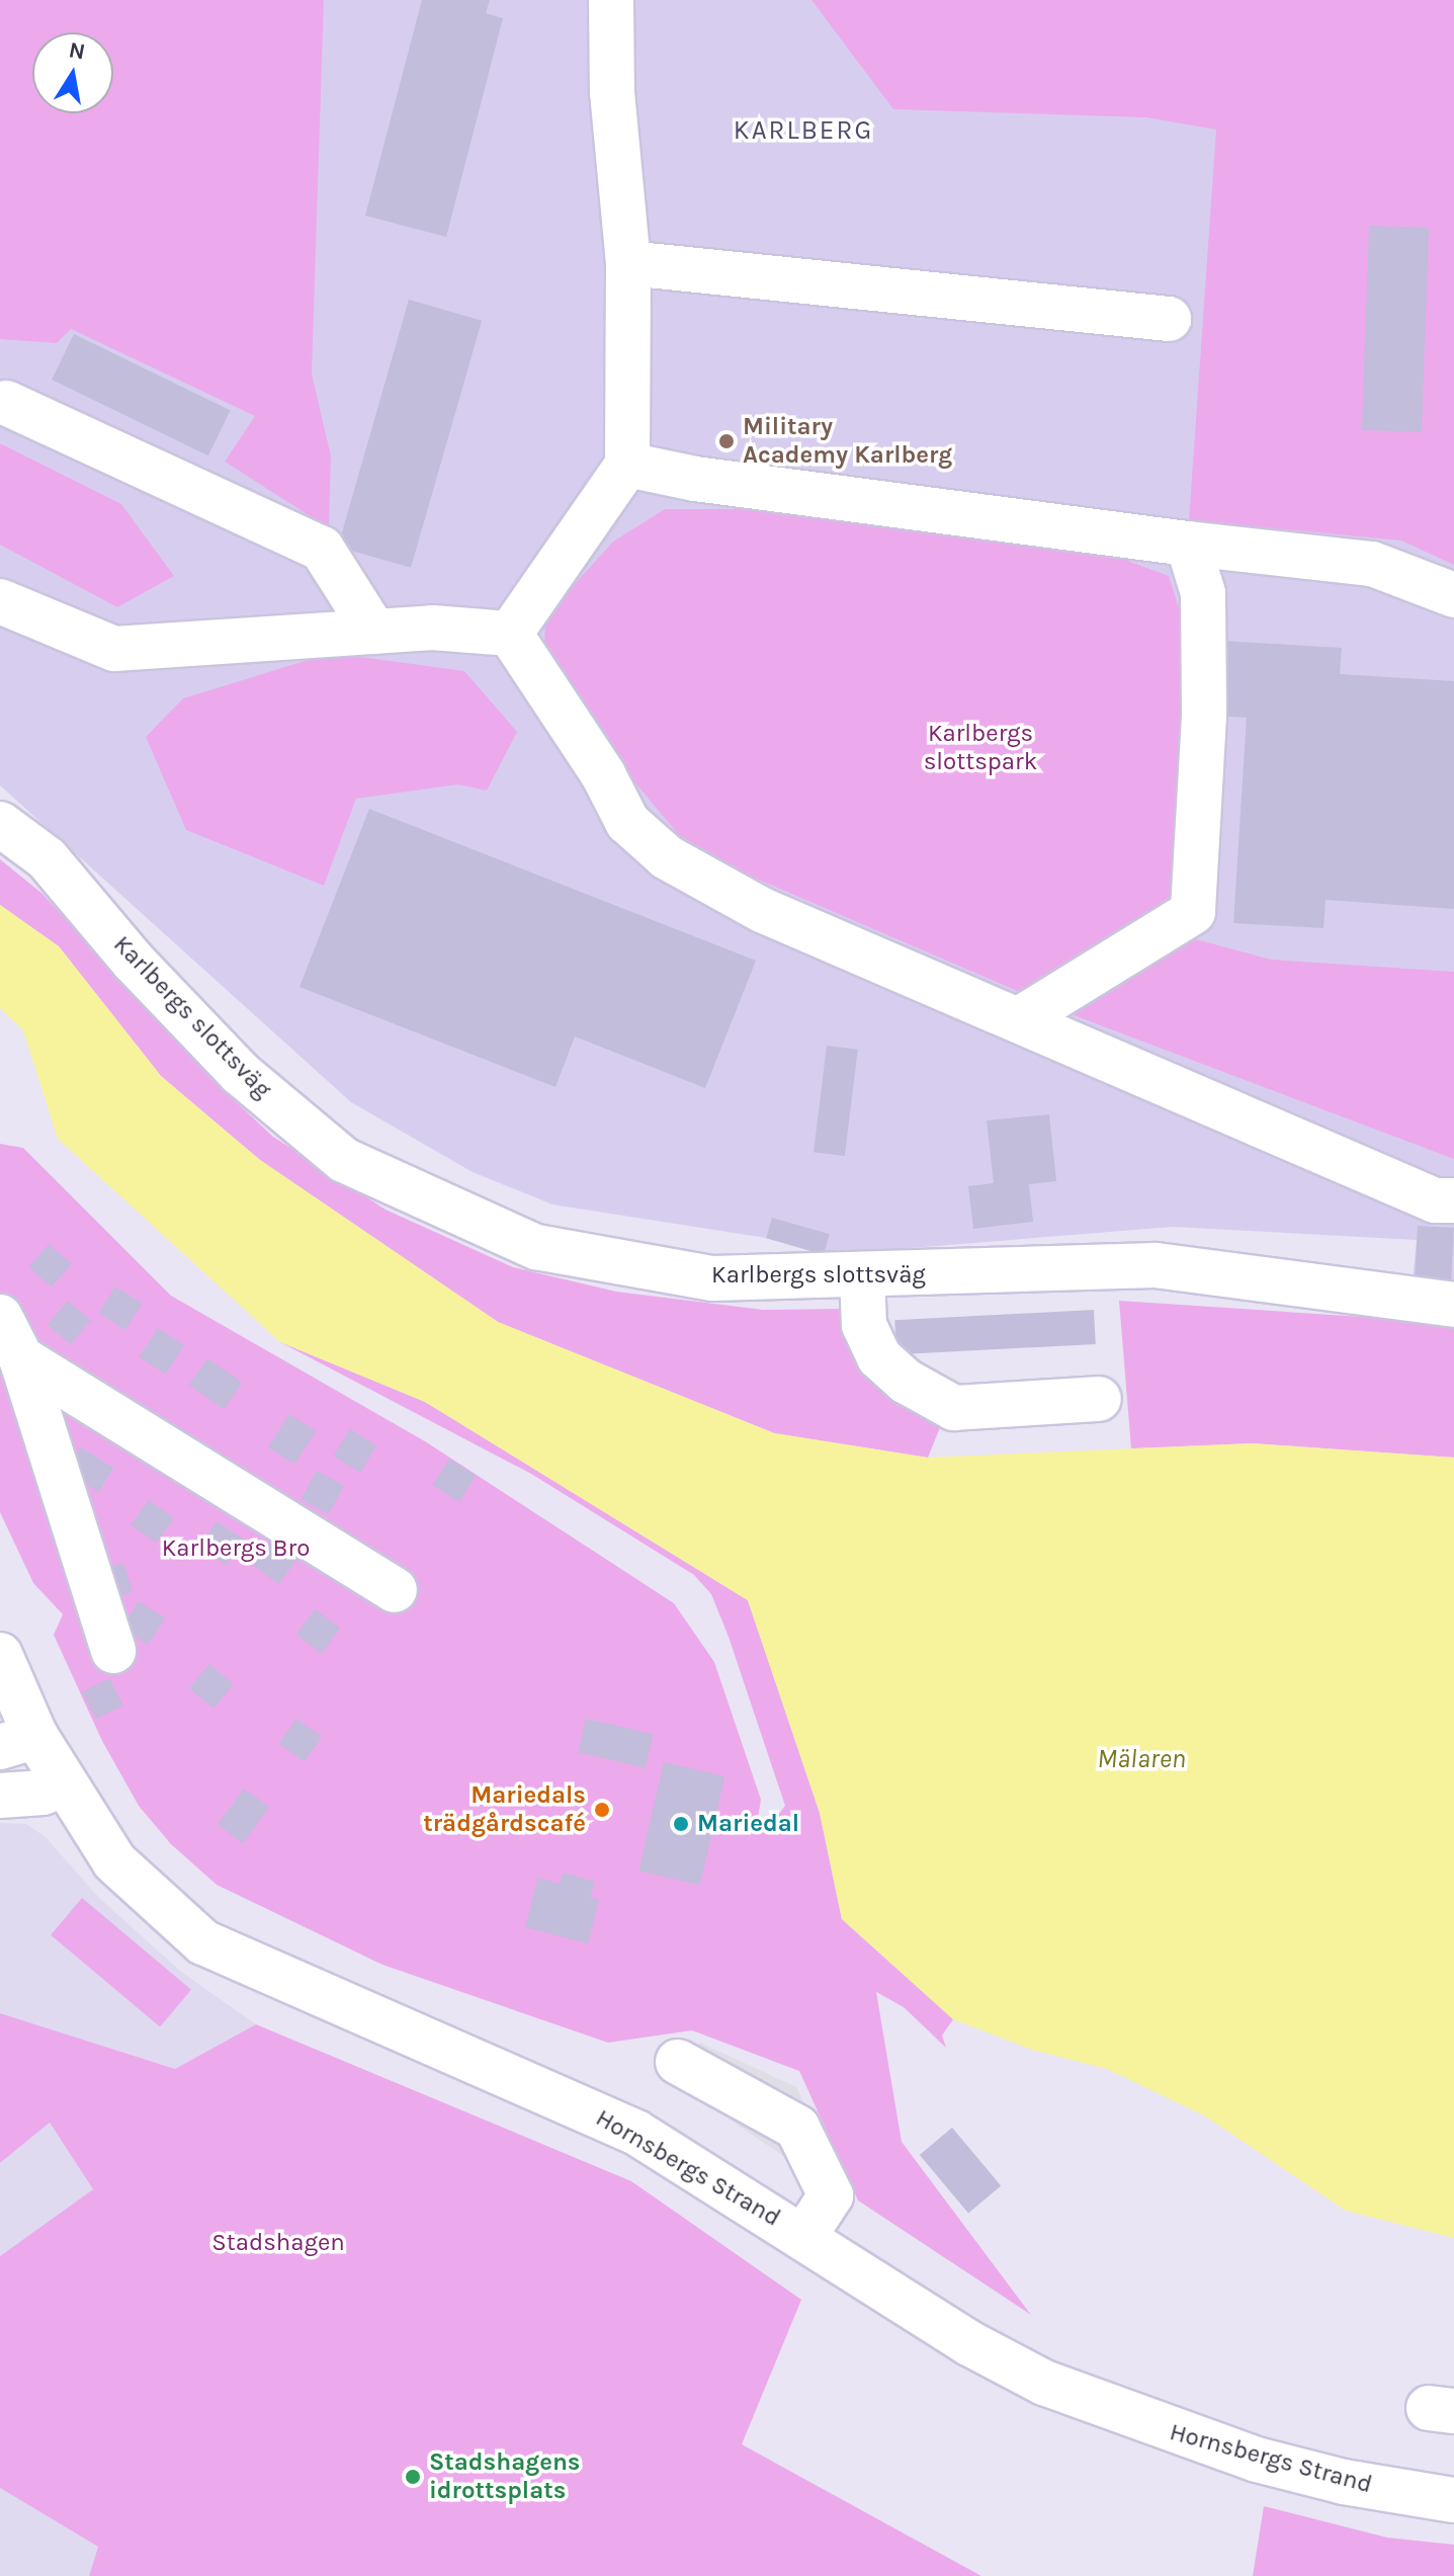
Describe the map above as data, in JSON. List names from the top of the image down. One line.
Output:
{"streets":{"street":["Karlbergs slottsväg","Hornsbergs Strand"]},"districts":["KARLBERG"],"water":["Mälaren"],"parks":["Karlbergs slottspark","Karlbergs Bro","Stadshagen"],"places":["Military Academy Karlberg","Mariedals trädgårdscafé","Mariedal","Stadshagens idrottsplats"],"north":"top"}
